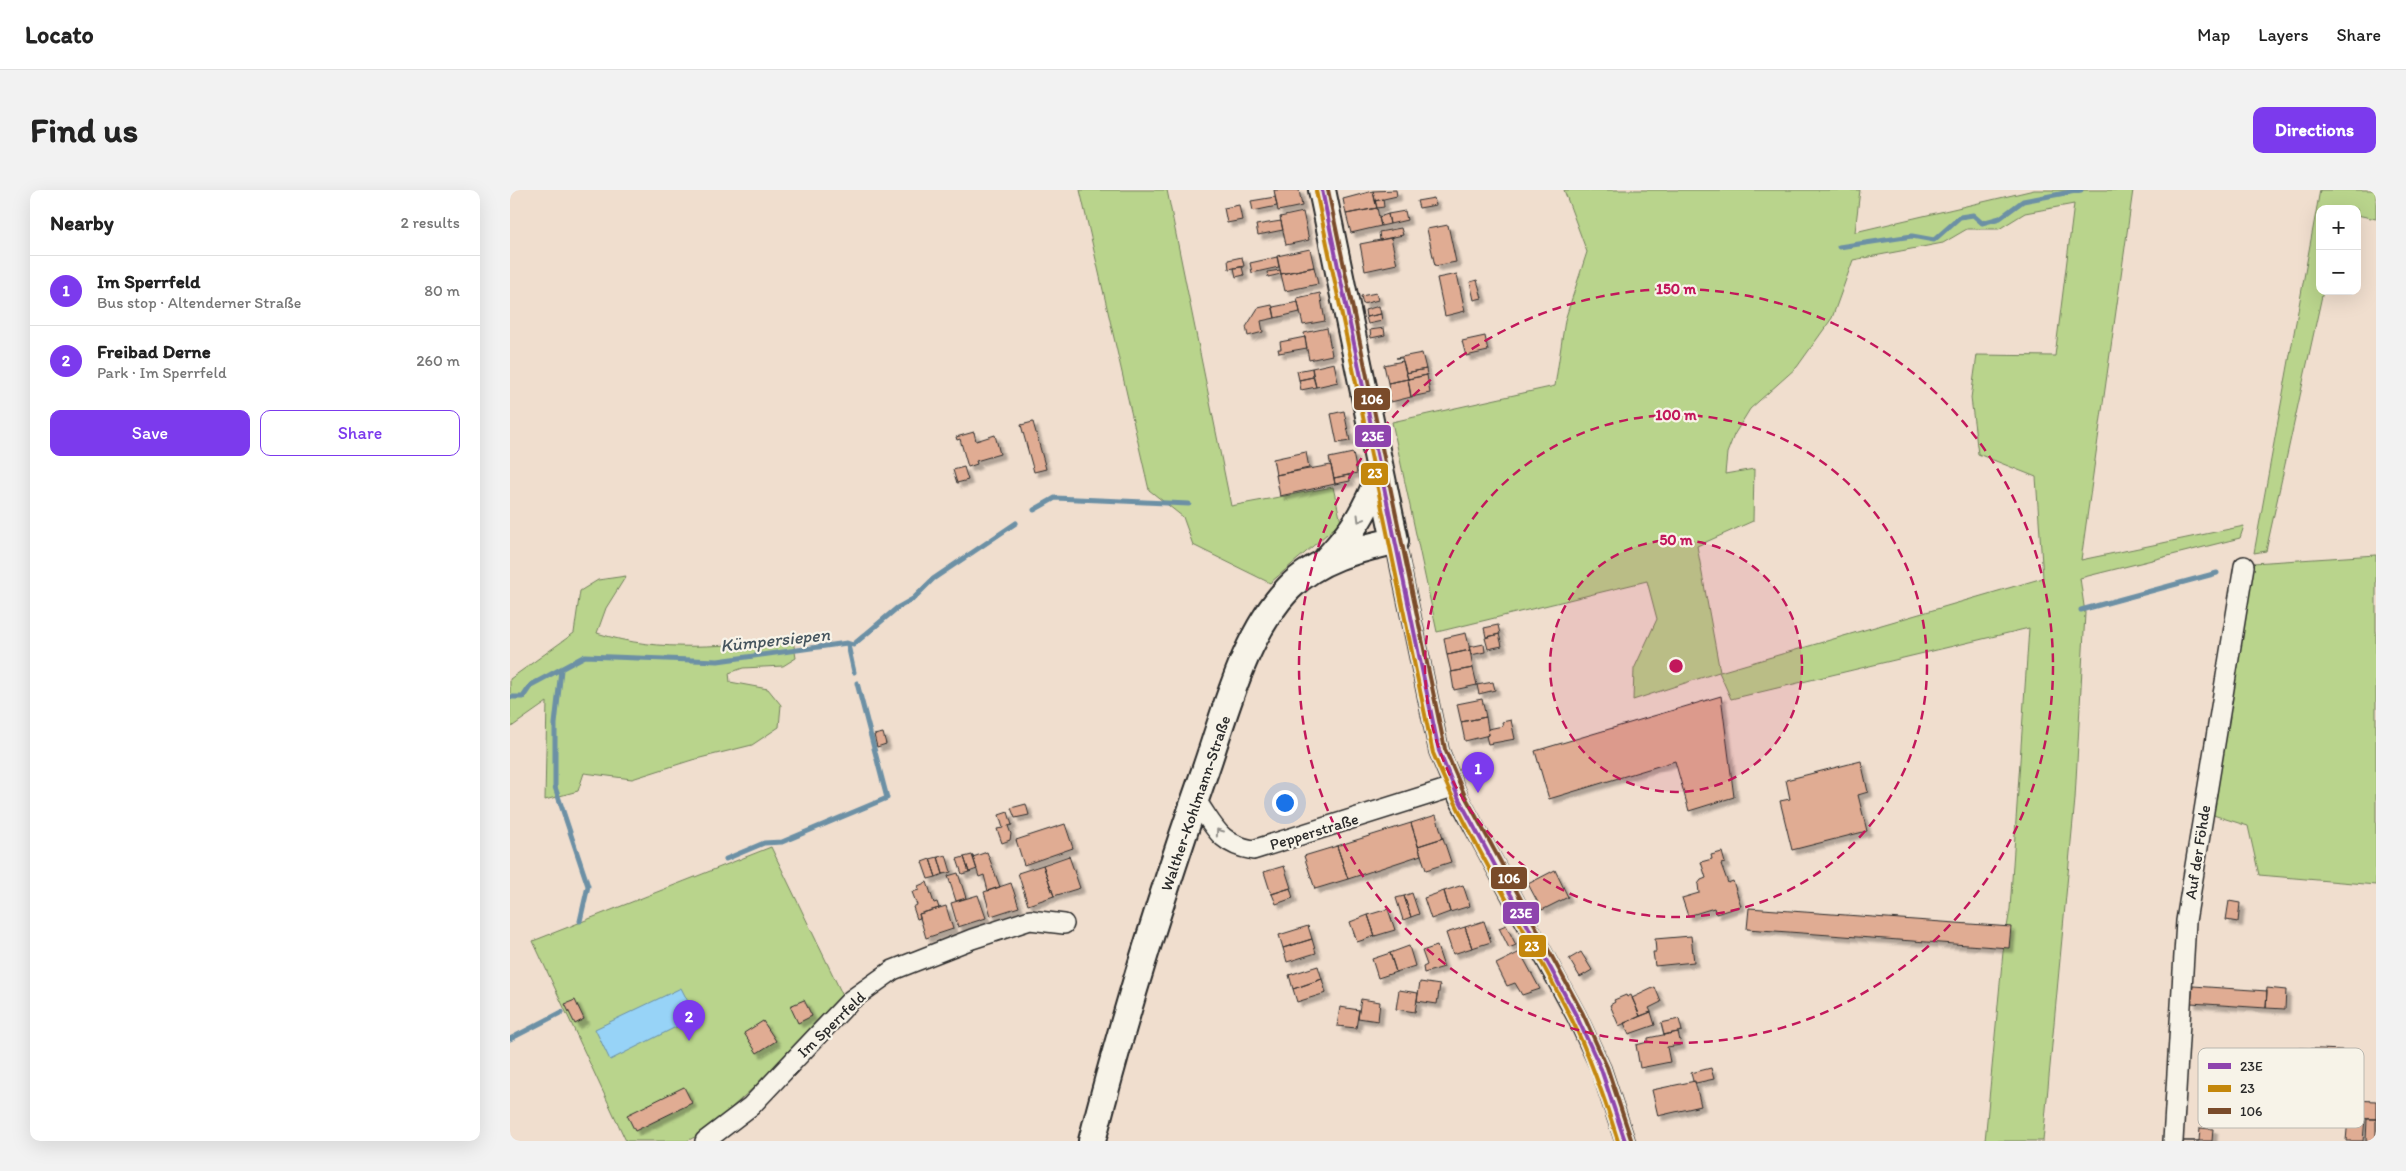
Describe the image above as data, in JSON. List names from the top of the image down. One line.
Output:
{"streets":{"main road":["Walther-Kohlmann-Straße"],"street":["Pepperstraße","Auf der Föhde","Im Sperrfeld"]},"crossings":[["Walther-Kohlmann-Straße","Pepperstraße"]],"one_way":["Pepperstraße"],"water":["Kümpersiepen"],"lines":["transit line 23E","transit line 106","transit line 23"],"legend":["23E","23","106"],"page":{"header":"Locato","nav":["Map","Layers","Share"],"buttons":["Directions",["Save","Share"]],"title":"Find us","heading":["Nearby","2 results"],"map_buttons":["+","−"],"list":[{"mark":"1","name":"Im Sperrfeld","note":"Bus stop · Altenderner Straße","value":"80 m"},{"mark":"2","name":"Freibad Derne","note":"Park · Im Sperrfeld","value":"260 m"}],"pins":["1","2"]},"rings":["150 m","100 m","50 m"]}
